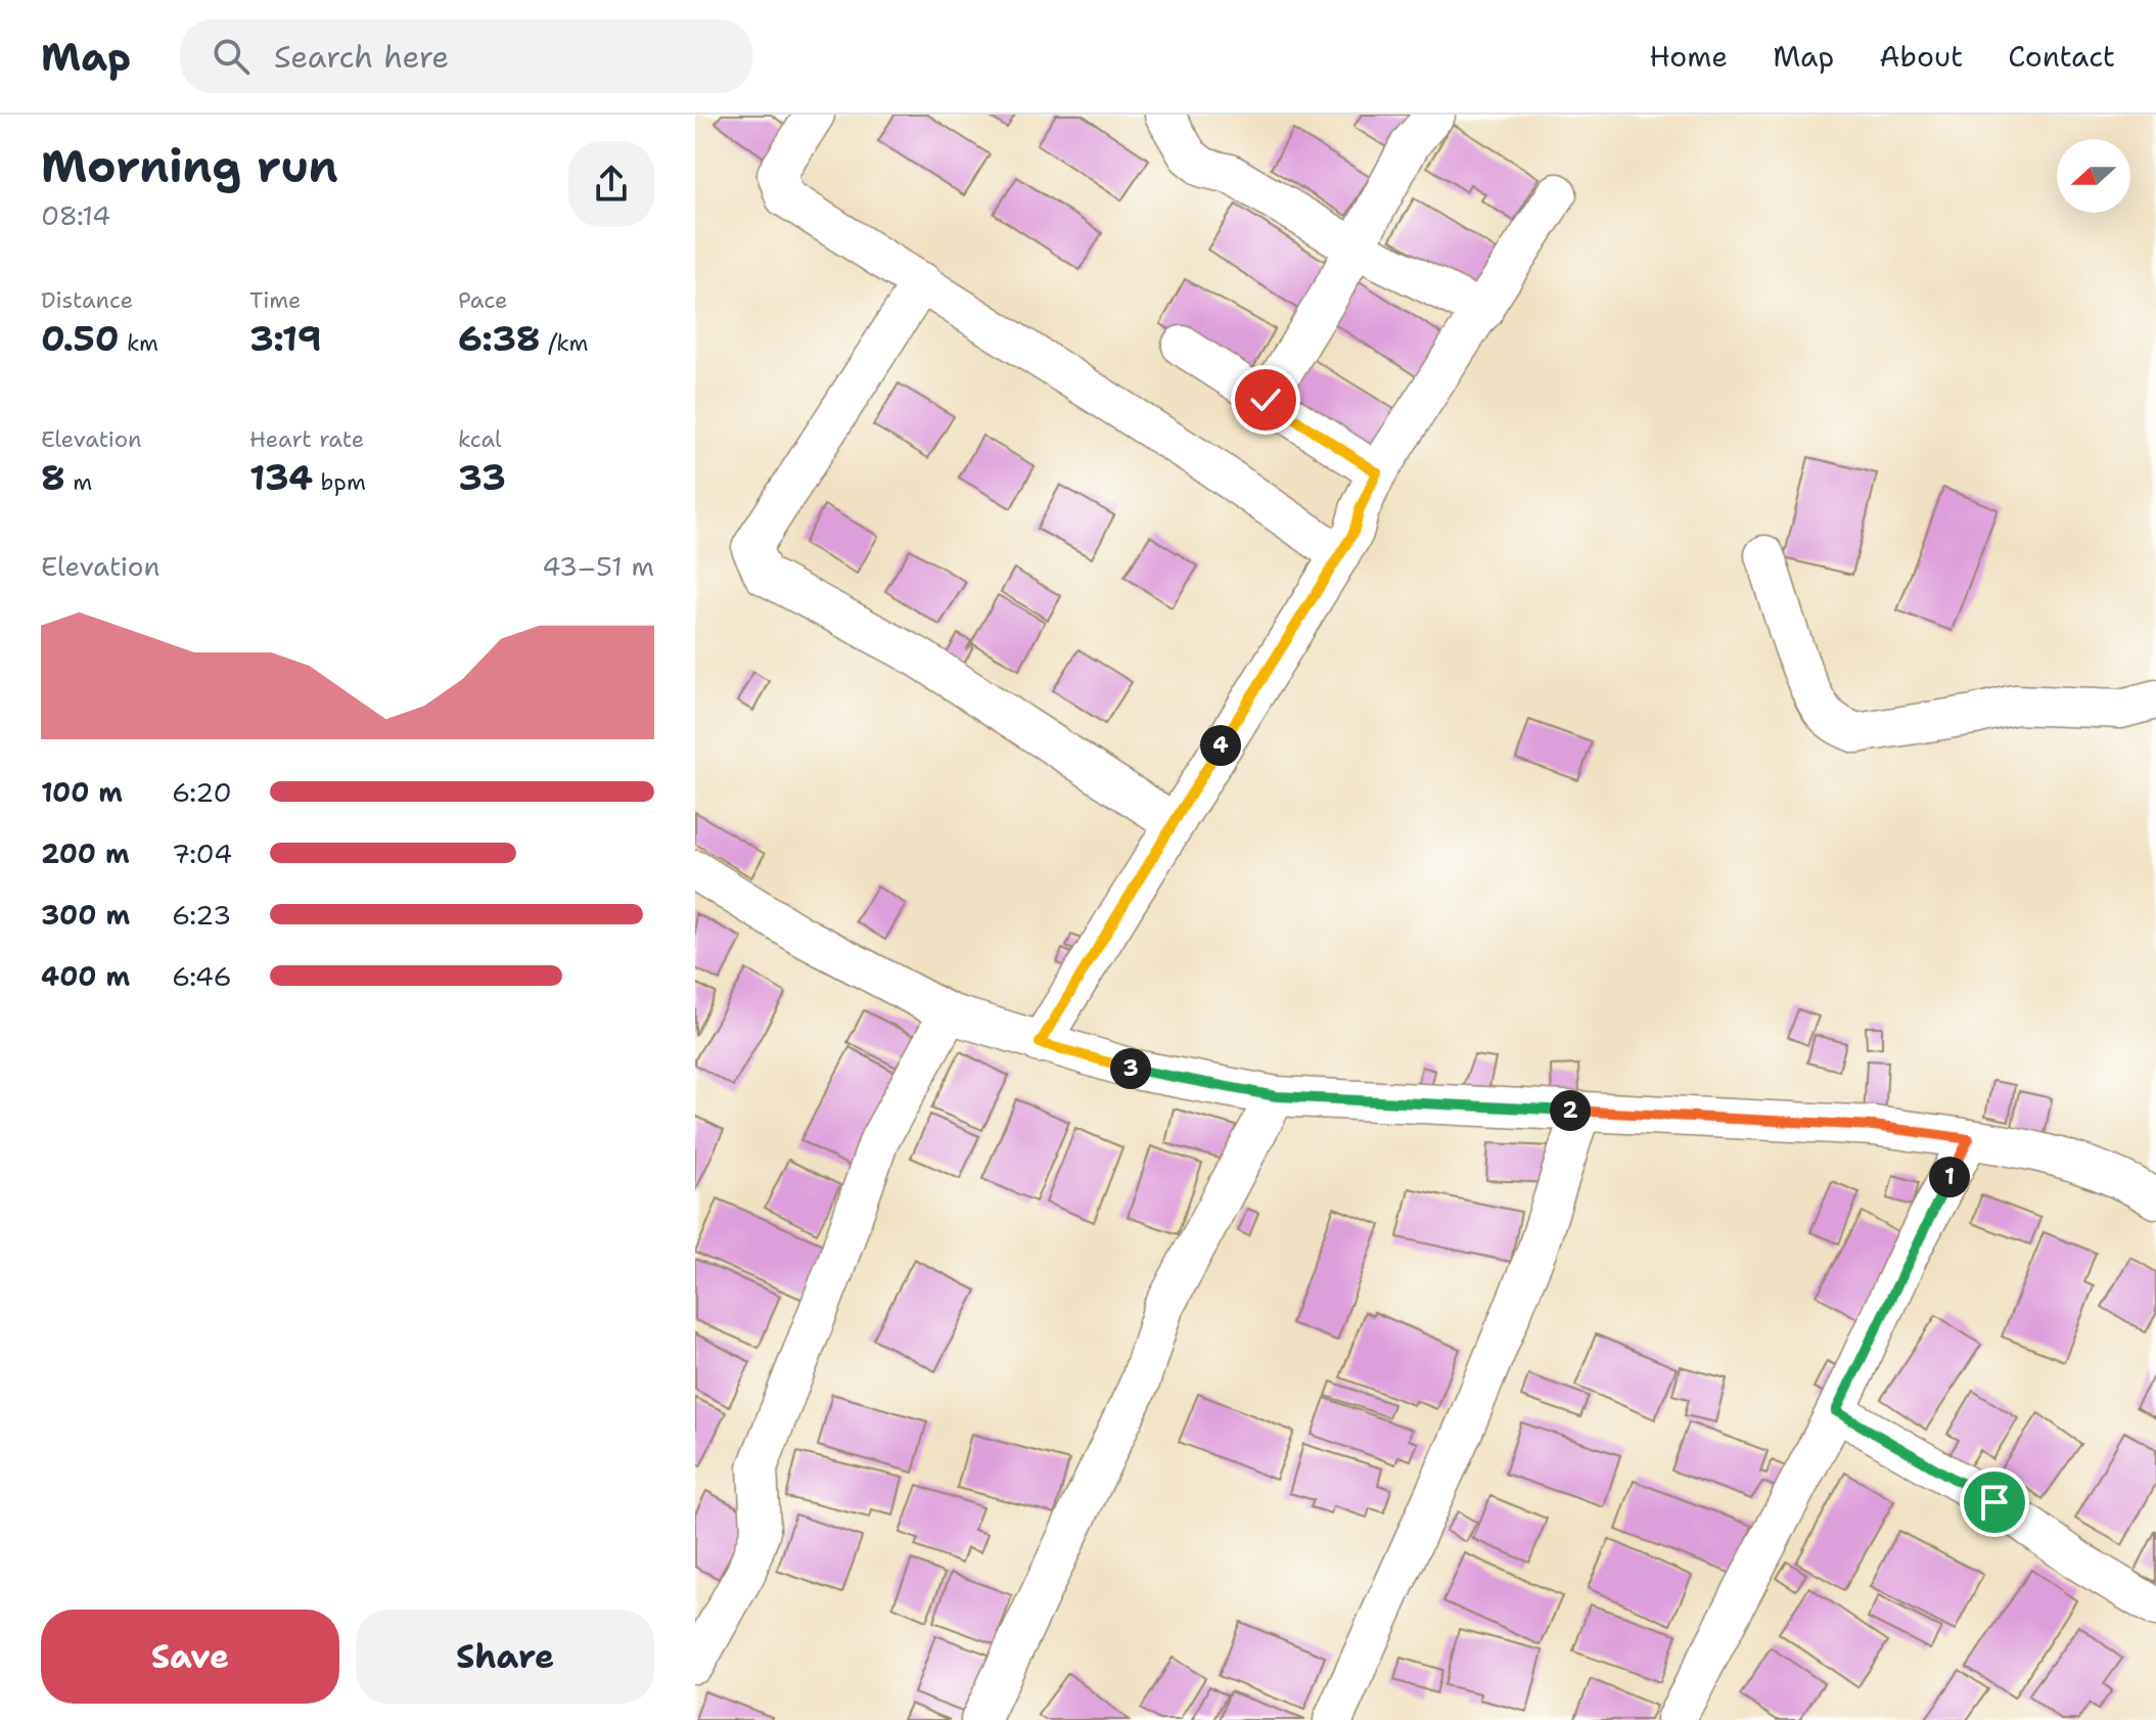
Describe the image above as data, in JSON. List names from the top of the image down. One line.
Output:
{"north":"left","page":{"header":"Map","search":"Search here","nav":["Home","Map","About","Contact"],"heading":["Morning run","08:14"],"stats":[["Distance","0.50 km"],["Time","3:19"],["Pace","6:38 /km"],["Elevation","8 m"],["Heart rate","134 bpm"],["kcal","33"]],"chart":["Elevation","43–51 m"],"pins":["4","3","2","1"],"list":[{"name":"100 m","note":"6:20"},{"name":"200 m","note":"7:04"},{"name":"300 m","note":"6:23"},{"name":"400 m","note":"6:46"}],"buttons":["Save","Share"]}}
